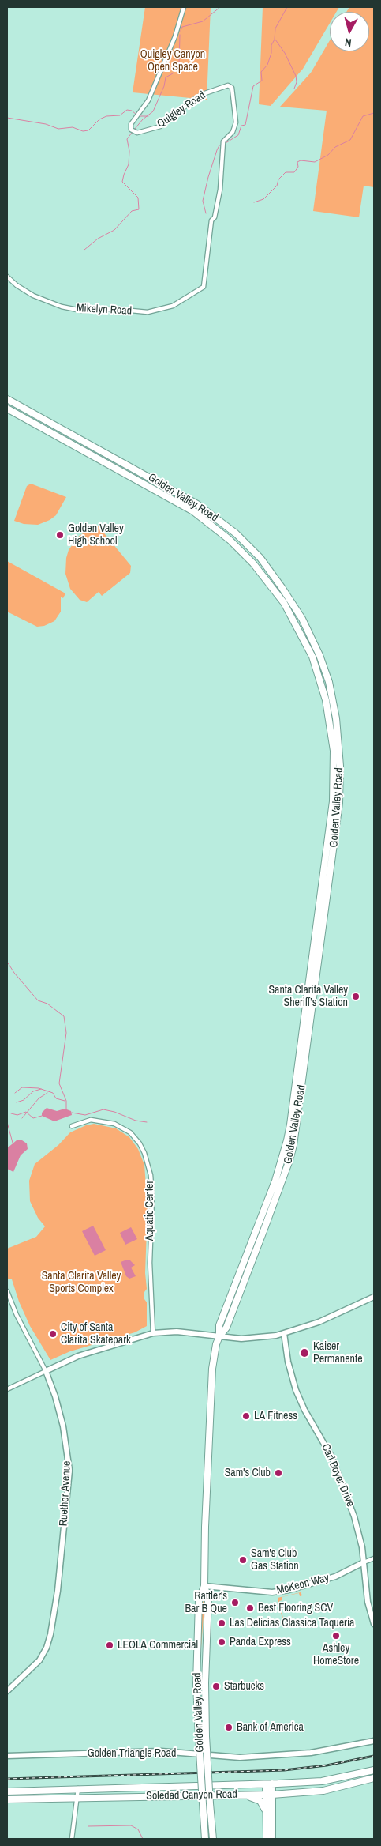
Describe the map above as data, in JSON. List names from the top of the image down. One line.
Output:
{"streets":{"main road":["Golden Valley Road","Soledad Canyon Road"],"street":["Quigley Road","Mikelyn Road","Aquatic Center","Carl Boyer Drive","Ruether Avenue","McKeon Way","Golden Triangle Road"]},"crossings":[["Quigley Road","Mikelyn Road"],["Golden Valley Road","McKeon Way"],["Carl Boyer Drive","McKeon Way"]],"parks":["Quigley Canyon Open Space","Santa Clarita Valley Sports Complex"],"places":["Golden Valley High School","Santa Clarita Valley Sheriff’s Station","City of Santa Clarita Skatepark","Kaiser Permanente","LA Fitness","Sam's Club","Sam's Club Gas Station","Rattler's Bar B Que","Best Flooring SCV","Las Delicias Classica Taqueria","Ashley HomeStore","Panda Express","LEOLA Commercial","Starbucks","Bank of America"],"north":"bottom"}
